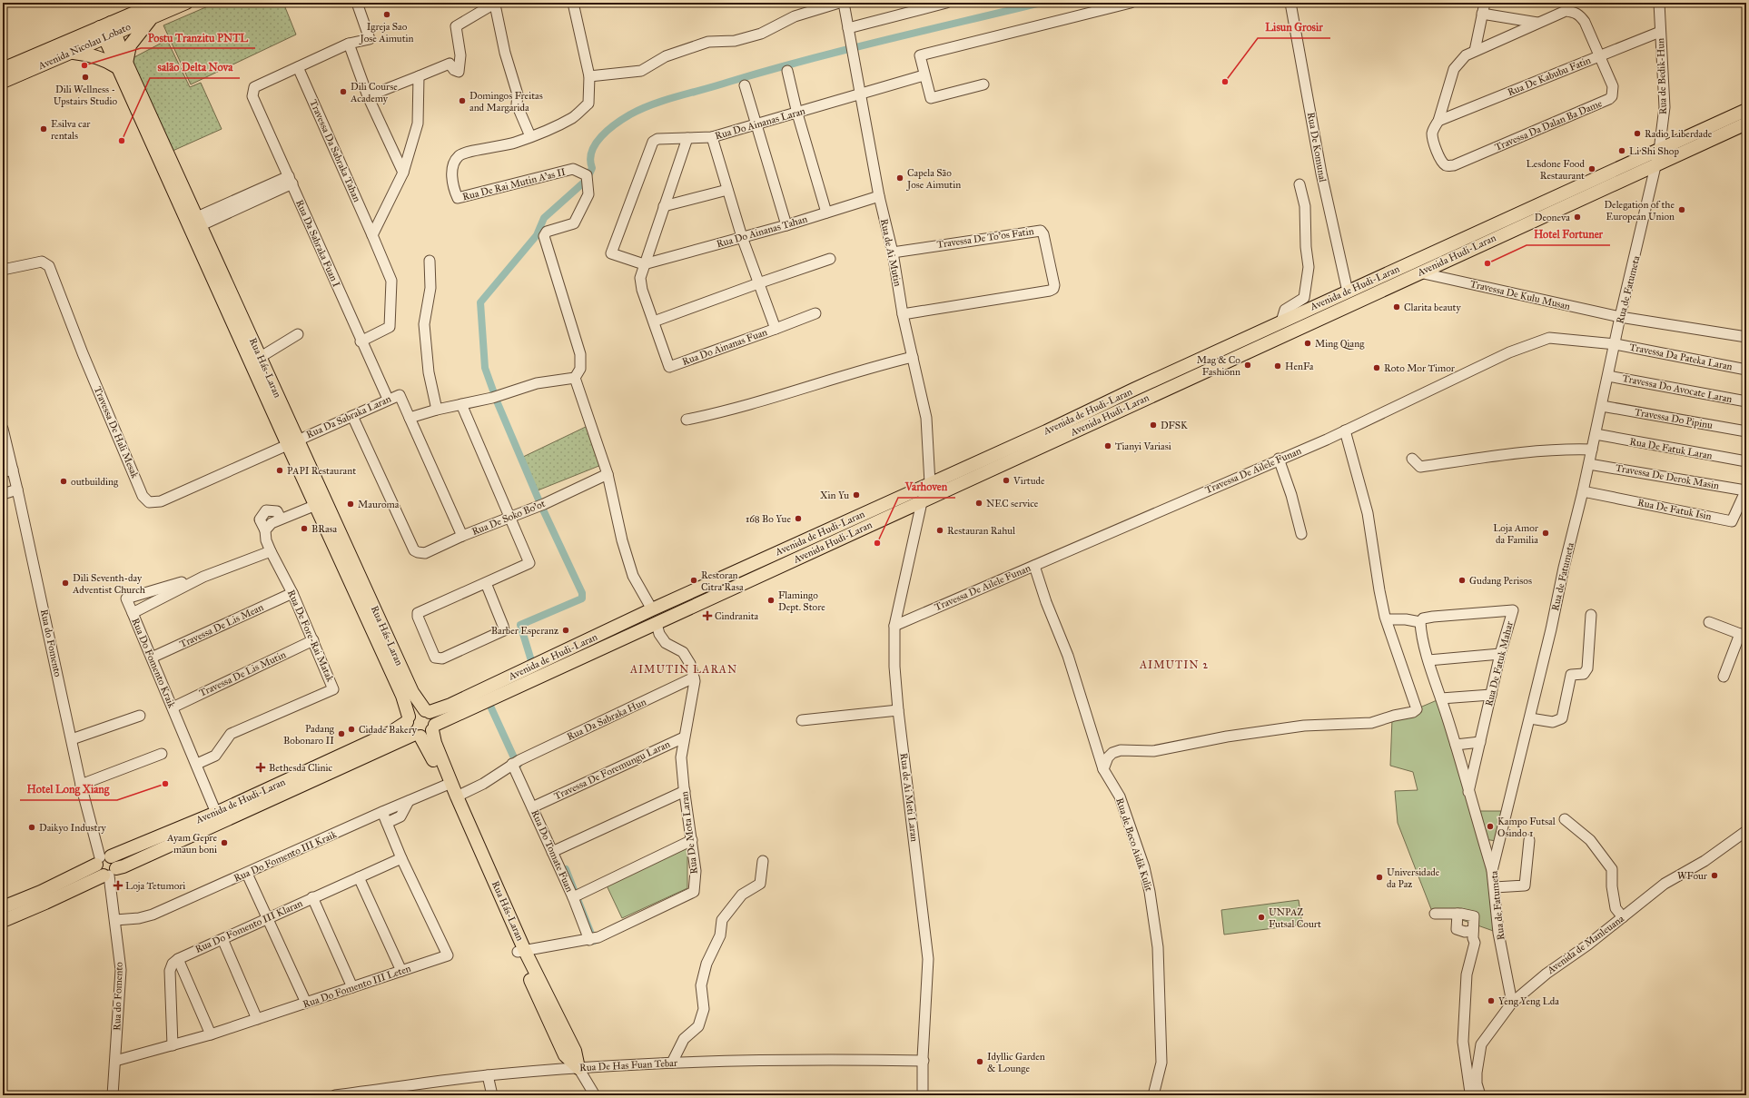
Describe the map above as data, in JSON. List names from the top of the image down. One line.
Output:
{"streets":{"main road":["Avenida Nicolau Lobato","Avenida Hudi-Laran","Avenida de Hudi-Laran","Rua Hás-Laran"],"street":["Rua De Kabubu Fatin","Rua de Bedik-Hun","Rua Do Ainanas Laran","Travessa Da Dalan Ba Dame","Rua De Komunal","Travessa Da Sabraka Tahan","Rua De Rai Mutin A’as II","Rua Do Ainanas Tahan","Travessa De To’os Fatin","Rua Da Sabraka Fuan I","Rua de Ai Mutin","Rua de Fatumeta","Travessa De Kulu Musan","Rua Do Ainanas Fuan","Travessa Da Pateka Laran","Travessa Do Avocate Laran","Rua Da Sabraka Laran","Travessa Do Pipinu","Travessa De Hali Mesak","Rua De Fatuk Laran","Travessa De Ailele Funan","Travessa De Derok Masin","Rua De Fatuk Isin","Rua De Soko Bo’ot","Travessa De Lis Mean","Rua De Fore-Rai Matak","Rua do Fomento","Rua Do Fomento Kraik","Rua De Fatuk Mahar","Travessa De Lis Mutin","Rua Da Sabraka Hun","Travessa De Foremungu Laran","Rua de Ai Meti Laran","Rua De Mota Laran","Rua de Beco Aidik Kulit","Rua Do Tomate Fuan","Rua Do Fomento III Kraik","Rua Do Fomento III Klaran","Avenida de Manleuana","Rua Do Fomento III Leten","Rua De Has Fuan Tebar"]},"crossings":[["Avenida Nicolau Lobato","Rua Hás-Laran"],["Rua De Kabubu Fatin","Rua de Bedik-Hun"],["Rua De Kabubu Fatin","Travessa Da Dalan Ba Dame"],["Rua de Bedik-Hun","Avenida de Hudi-Laran"],["Rua de Bedik-Hun","Rua de Fatumeta"],["Rua Do Ainanas Laran","Rua Do Ainanas Tahan"],["Rua Do Ainanas Laran","Rua de Ai Mutin"],["Rua Do Ainanas Laran","Rua Do Ainanas Fuan"],["Rua De Komunal","Avenida de Hudi-Laran"],["Travessa Da Sabraka Tahan","Rua Da Sabraka Fuan I"],["Rua Do Ainanas Tahan","Rua de Ai Mutin"],["Rua Do Ainanas Tahan","Rua Do Ainanas Fuan"],["Travessa De To’os Fatin","Rua de Ai Mutin"],["Rua Da Sabraka Fuan I","Rua Da Sabraka Laran"],["Rua de Ai Mutin","Avenida Hudi-Laran"],["Rua de Ai Mutin","Avenida de Hudi-Laran"],["Rua de Ai Mutin","Rua de Ai Meti Laran"],["Avenida Hudi-Laran","Avenida de Hudi-Laran"],["Avenida Hudi-Laran","Rua de Fatumeta"],["Avenida Hudi-Laran","Travessa De Kulu Musan"],["Avenida Hudi-Laran","Rua Hás-Laran"],["Avenida Hudi-Laran","Rua de Ai Meti Laran"],["Avenida Hudi-Laran","Rua De Mota Laran"],["Avenida de Hudi-Laran","Rua de Fatumeta"],["Avenida de Hudi-Laran","Rua Hás-Laran"],["Avenida de Hudi-Laran","Rua do Fomento"],["Avenida de Hudi-Laran","Rua Do Fomento Kraik"],["Rua de Fatumeta","Travessa De Kulu Musan"],["Rua de Fatumeta","Travessa Da Pateka Laran"],["Rua de Fatumeta","Travessa Do Avocate Laran"],["Rua de Fatumeta","Travessa Do Pipinu"],["Rua de Fatumeta","Rua De Fatuk Laran"],["Rua de Fatumeta","Travessa De Ailele Funan"],["Rua de Fatumeta","Travessa De Derok Masin"],["Rua de Fatumeta","Rua De Fatuk Isin"],["Rua de Fatumeta","Rua De Fatuk Mahar"],["Rua de Fatumeta","Avenida de Manleuana"],["Travessa Da Pateka Laran","Travessa De Ailele Funan"],["Rua Hás-Laran","Rua Da Sabraka Laran"],["Rua Hás-Laran","Travessa De Hali Mesak"],["Rua Hás-Laran","Rua De Fore-Rai Matak"],["Rua Hás-Laran","Rua Da Sabraka Hun"],["Rua Hás-Laran","Rua De Mota Laran"],["Rua Hás-Laran","Rua Do Fomento III Kraik"],["Rua Hás-Laran","Rua De Has Fuan Tebar"],["Rua Da Sabraka Laran","Travessa De Hali Mesak"],["Rua Da Sabraka Laran","Rua De Soko Bo’ot"],["Travessa De Ailele Funan","Rua de Ai Meti Laran"],["Travessa De Ailele Funan","Rua de Beco Aidik Kulit"],["Travessa De Derok Masin","Rua De Fatuk Isin"],["Travessa De Lis Mean","Rua De Fore-Rai Matak"],["Travessa De Lis Mean","Rua Do Fomento Kraik"],["Rua De Fore-Rai Matak","Rua Do Fomento Kraik"],["Rua De Fore-Rai Matak","Travessa De Lis Mutin"],["Rua do Fomento","Rua Do Fomento III Kraik"],["Rua do Fomento","Rua Do Fomento III Leten"],["Rua Do Fomento Kraik","Travessa De Lis Mutin"],["Rua Da Sabraka Hun","Rua De Mota Laran"],["Rua Da Sabraka Hun","Rua Do Tomate Fuan"],["Travessa De Foremungu Laran","Rua De Mota Laran"],["Travessa De Foremungu Laran","Rua Do Tomate Fuan"],["Rua de Ai Meti Laran","Rua De Has Fuan Tebar"],["Rua De Mota Laran","Rua Do Tomate Fuan"],["Rua Do Fomento III Kraik","Rua Do Fomento III Leten"],["Rua Do Fomento III Klaran","Rua Do Fomento III Leten"]],"districts":["AIMUTIN 2","AIMUTIN LARAN"],"places":{"other":["Igreja Sao Jose Aimutin","Postu Tranzitu PNTL","Dili Wellness - Upstairs Studio","Lisun Grosir","Dili Course Academy","Domingos Freitas and Margarida","Esilva car rentals","Radio Liberdade","salão Delta Nova","Li Shi Shop","Lesdone Food Restaurant","Capela São Jose Aimutin","Delegation of the European Union","Deoneva","Hotel Fortuner","Clarita beauty","Ming Qiang","Mag & Co Fashionn","HenFa","Roto Mor Timor","DFSK","Tianyi Variasi","PAPI Restaurant","Virtude","outbuilding","Xin Yu","NEC service","Mauroma","168 Bo Yue","BRasa","Restauran Rahul","Loja Amor da Familia","Varhoven","Restoran Citra Rasa","Gudang Perisos","Dili Seventh-day Adventist Church","Flamingo Dept. Store","Barber Esperanz","Cidade Bakery","Padang Bobonaro II","Hotel Long Xiang","Kampo Futsal Osindo 1","Daikyo Industry","Ayam Gepre maun boni","WFour","Universidade da Paz","UNPAZ Futsal Court","Yeng Yeng Lda","Idyllic Garden & Lounge"],"health":["Cindranita","Bethesda Clinic","Loja Tetumori"]}}
